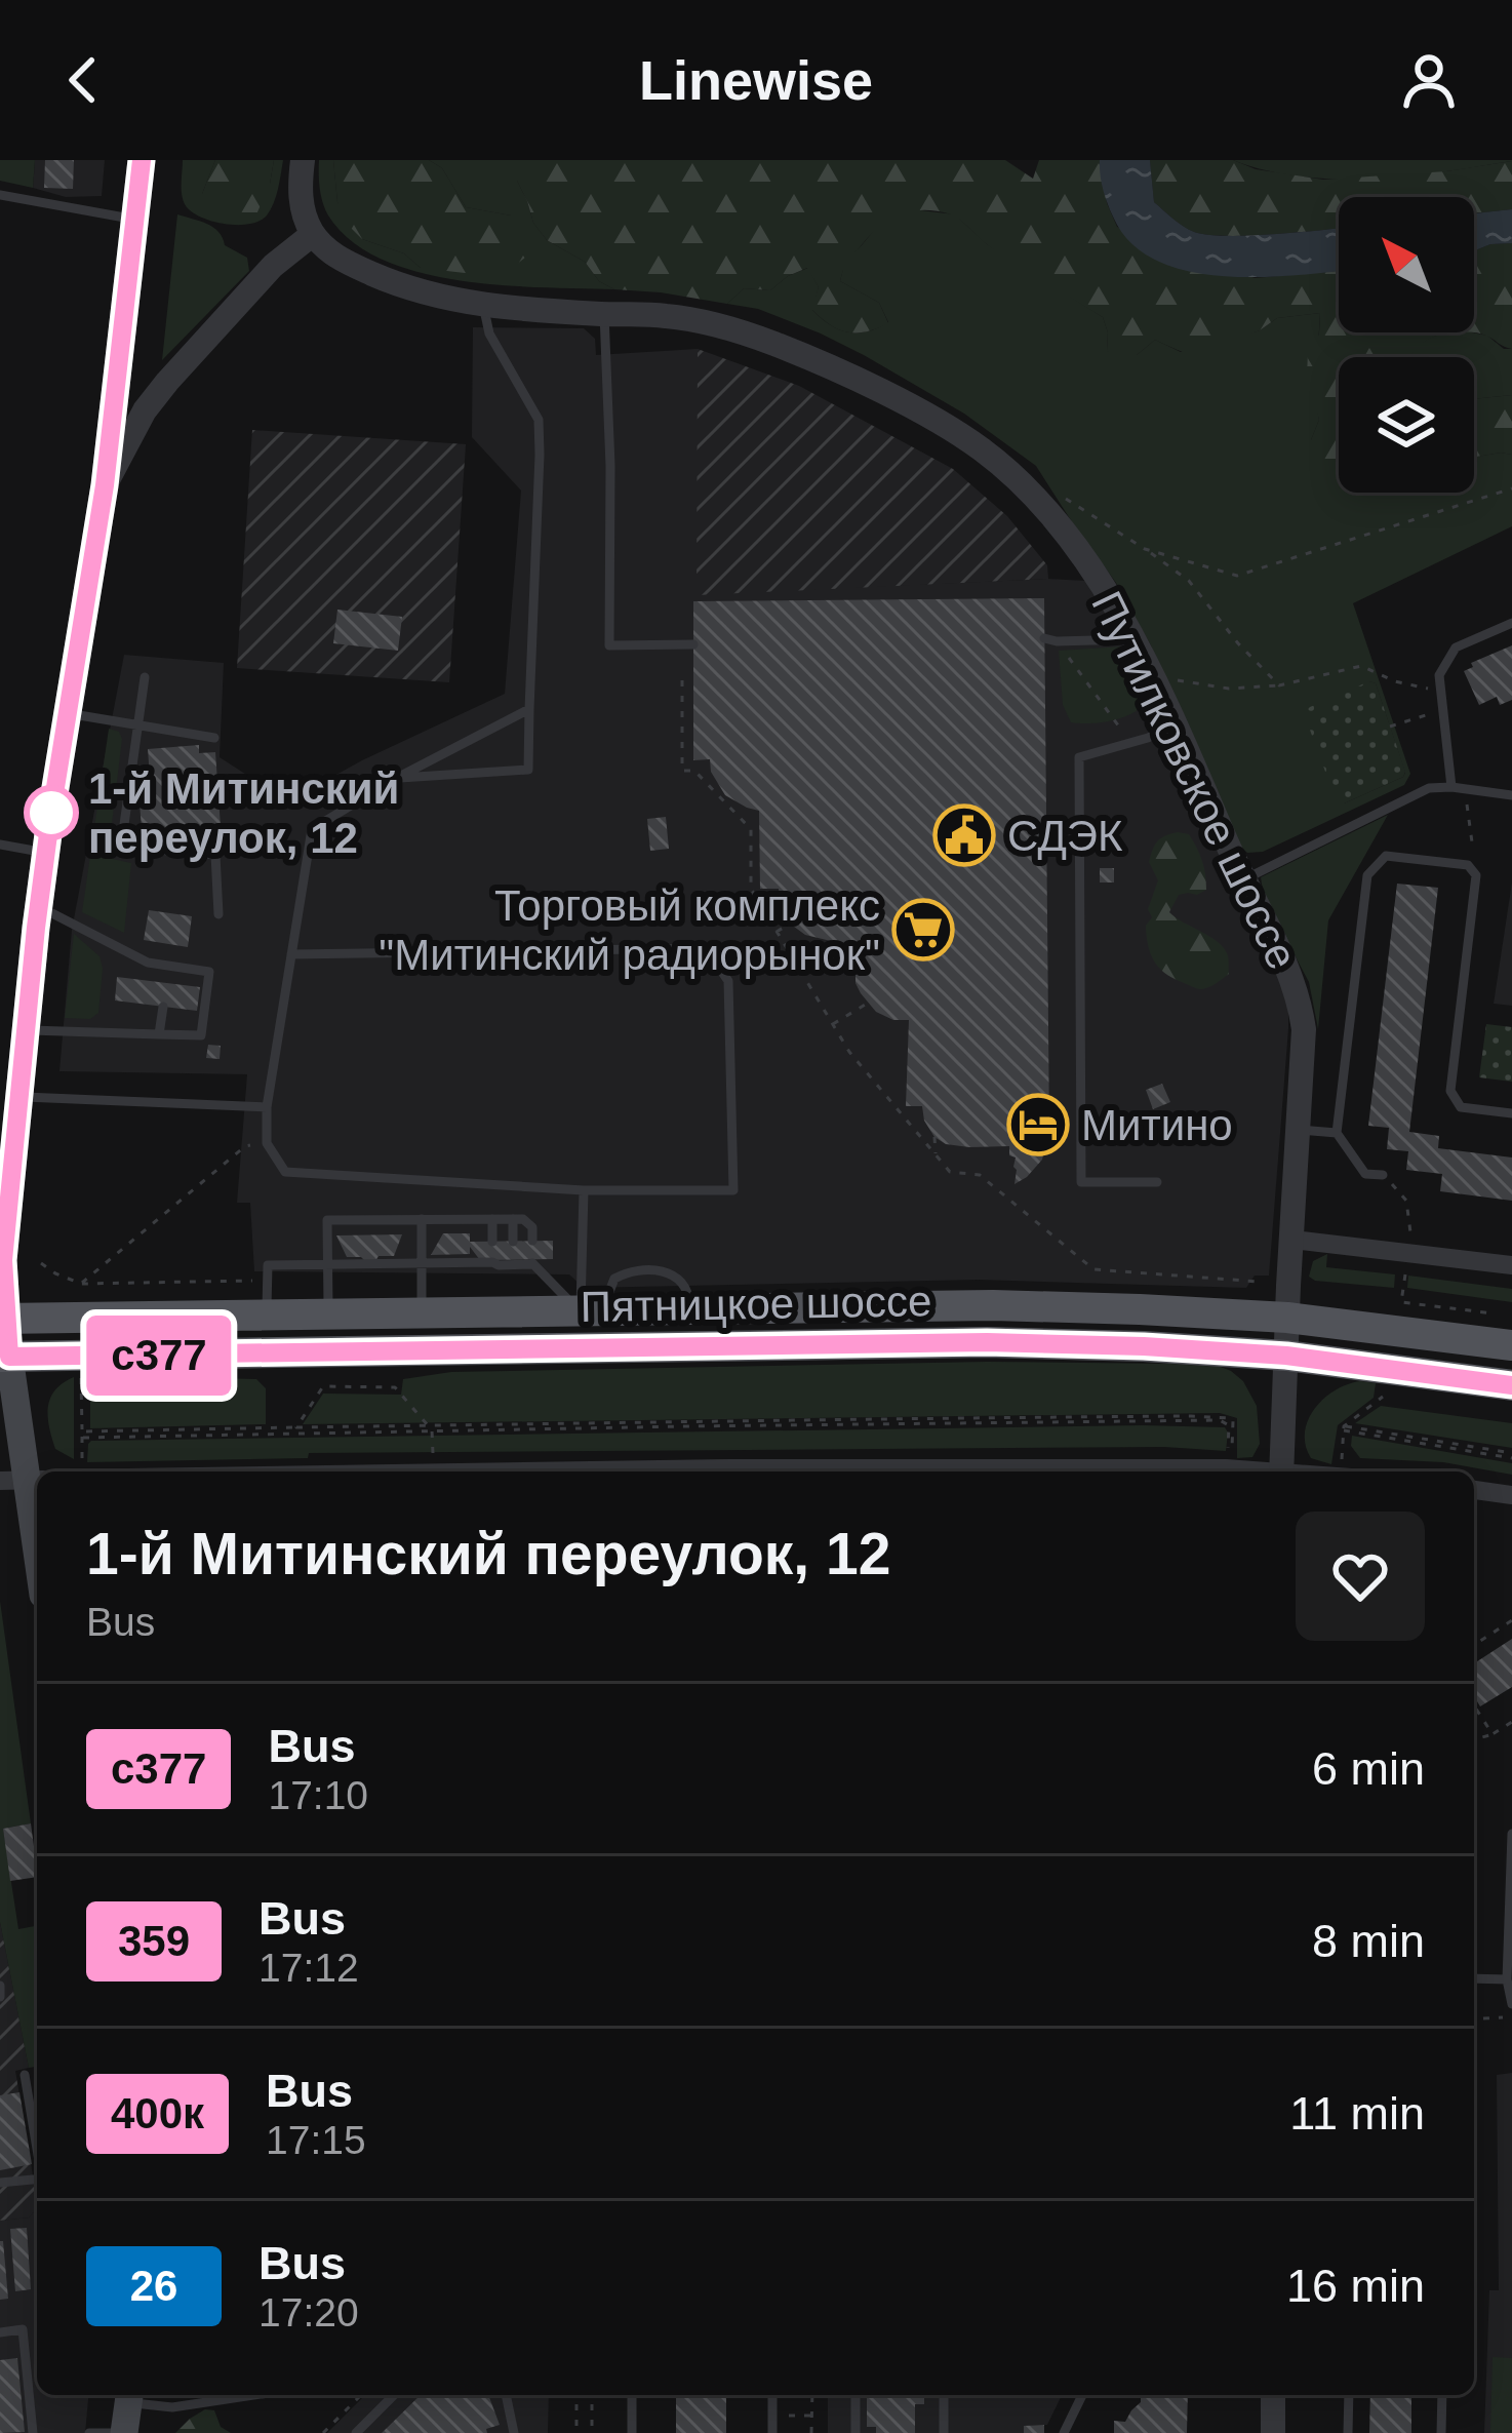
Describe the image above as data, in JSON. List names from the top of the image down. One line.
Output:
{"streets":{"main road":["Пятницкое шоссе"],"street":["Путилковское шоссе"]},"crossings":[["Путилковское шоссе","Пятницкое шоссе"]],"places":{"other":["1-й Митинский переулок, 12"],"public building":["СДЭК"],"supermarket":["Торговый комплекс \"Митинский радиорынок\""],"hotel":["Митино"]},"lines":["bus line с377"],"north":"top left","page":{"header":"Linewise","on_map":"с377","heading":["1-й Митинский переулок, 12","Bus"],"list":[{"mark":"с377","name":"Bus","note":"17:10","value":"6 min"},{"mark":"359","name":"Bus","note":"17:12","value":"8 min"},{"mark":"400к","name":"Bus","note":"17:15","value":"11 min"},{"mark":"26","name":"Bus","note":"17:20","value":"16 min"}]}}
